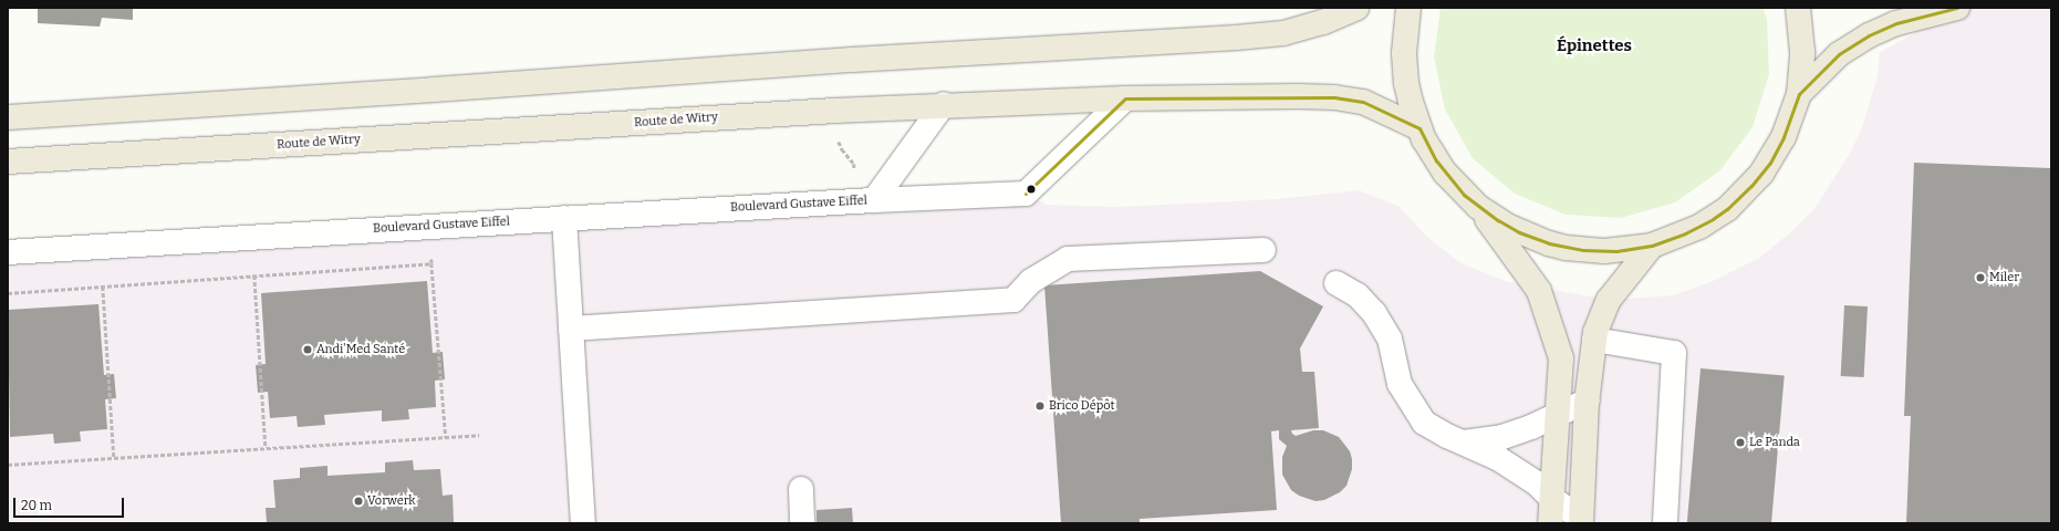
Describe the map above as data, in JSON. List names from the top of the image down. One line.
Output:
{"streets":{"main road":["Route de Witry"],"street":["Boulevard Gustave Eiffel"]},"crossings":[["Route de Witry","Boulevard Gustave Eiffel"]],"districts":["Épinettes"],"places":["Miler","Andi'Med Santé","Brico Dépôt","Le Panda","Vorwerk"],"scale_bar":"20 m"}
